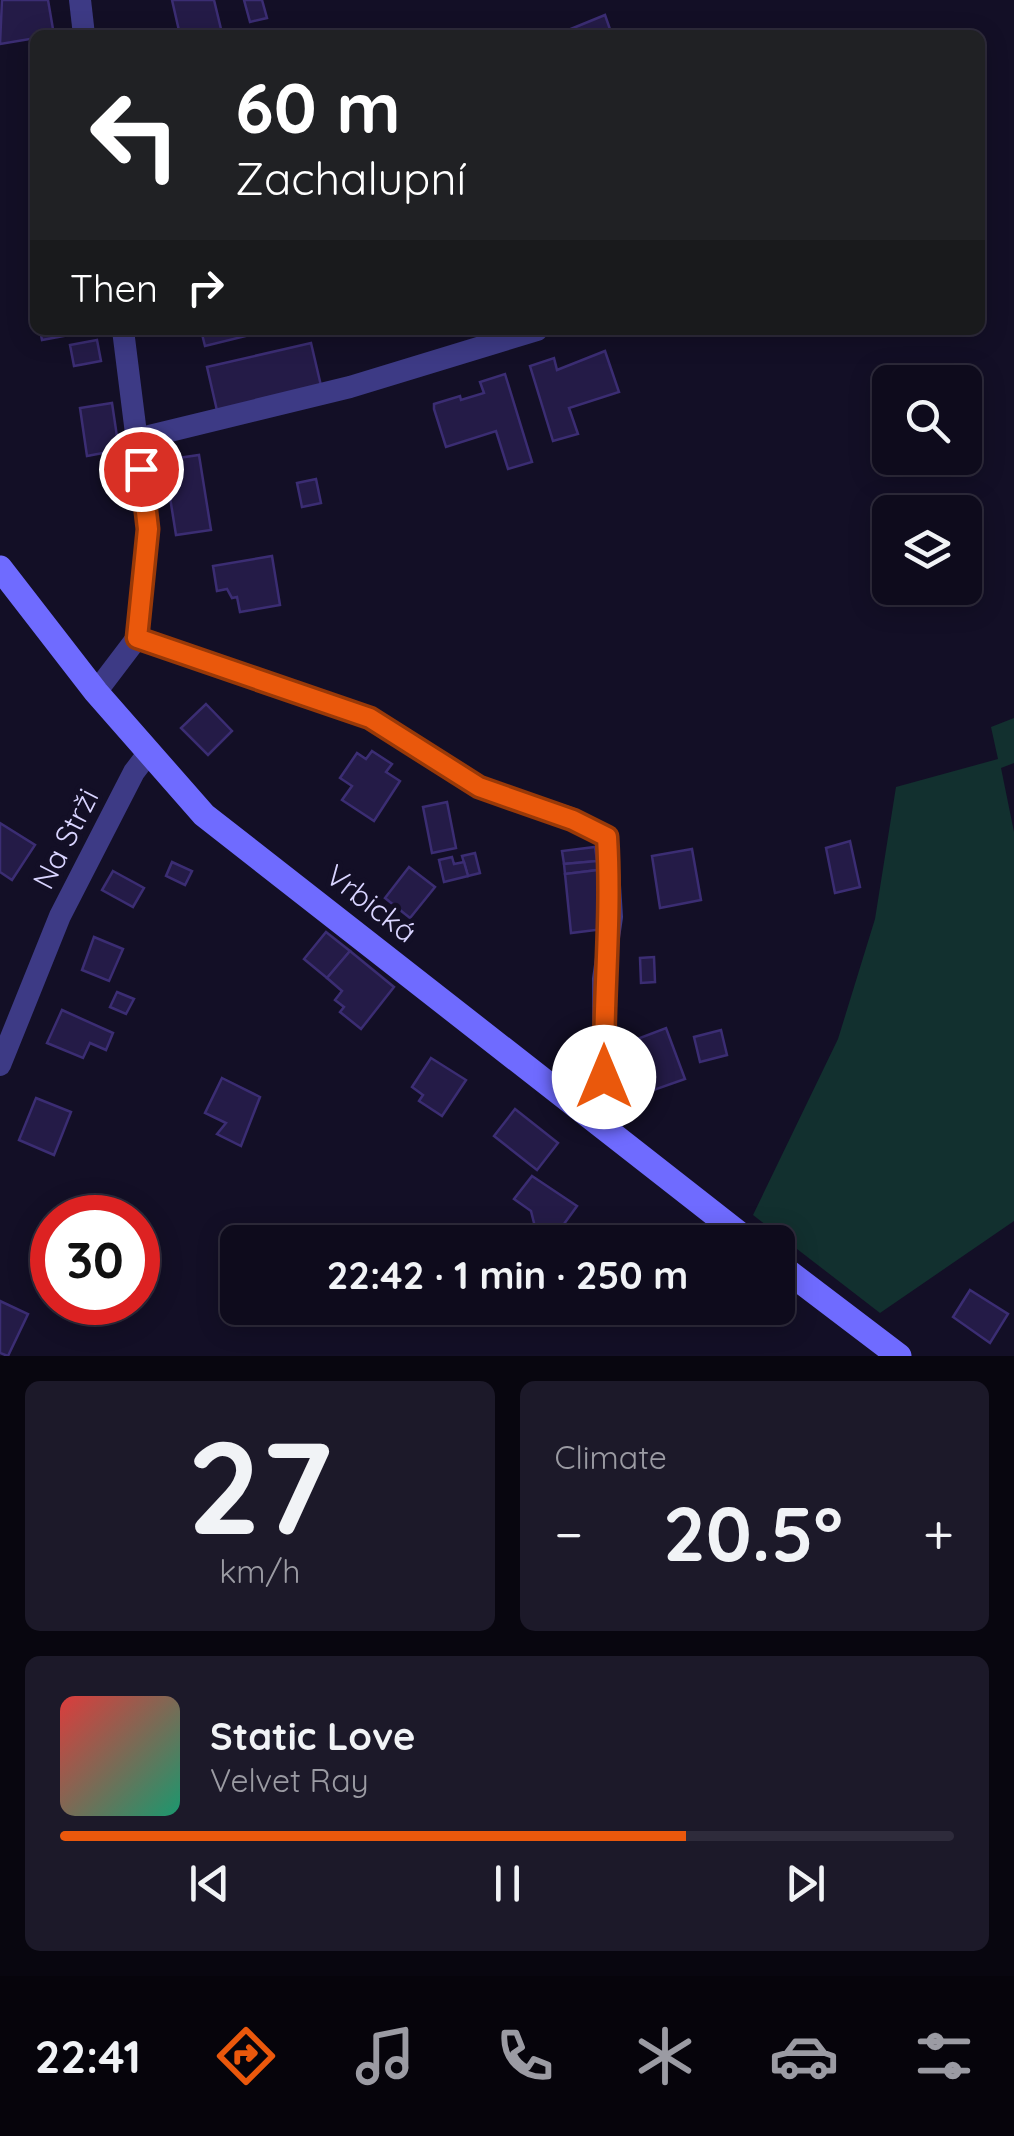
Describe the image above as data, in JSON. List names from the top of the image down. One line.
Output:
{"streets":{"street":["Na Strži","Vrbická"]},"crossings":[["Na Strži","Vrbická"]],"page":{"turn":["60 m","Zachalupní"],"then":"Then","limit":"30","trip":"22:42 · 1 min · 250 m","tile":[["27","km/h"],"Climate"],"heat":["−","20.5°","+"],"song":["Static Love","Velvet Ray"],"tabs":"22:41"}}
